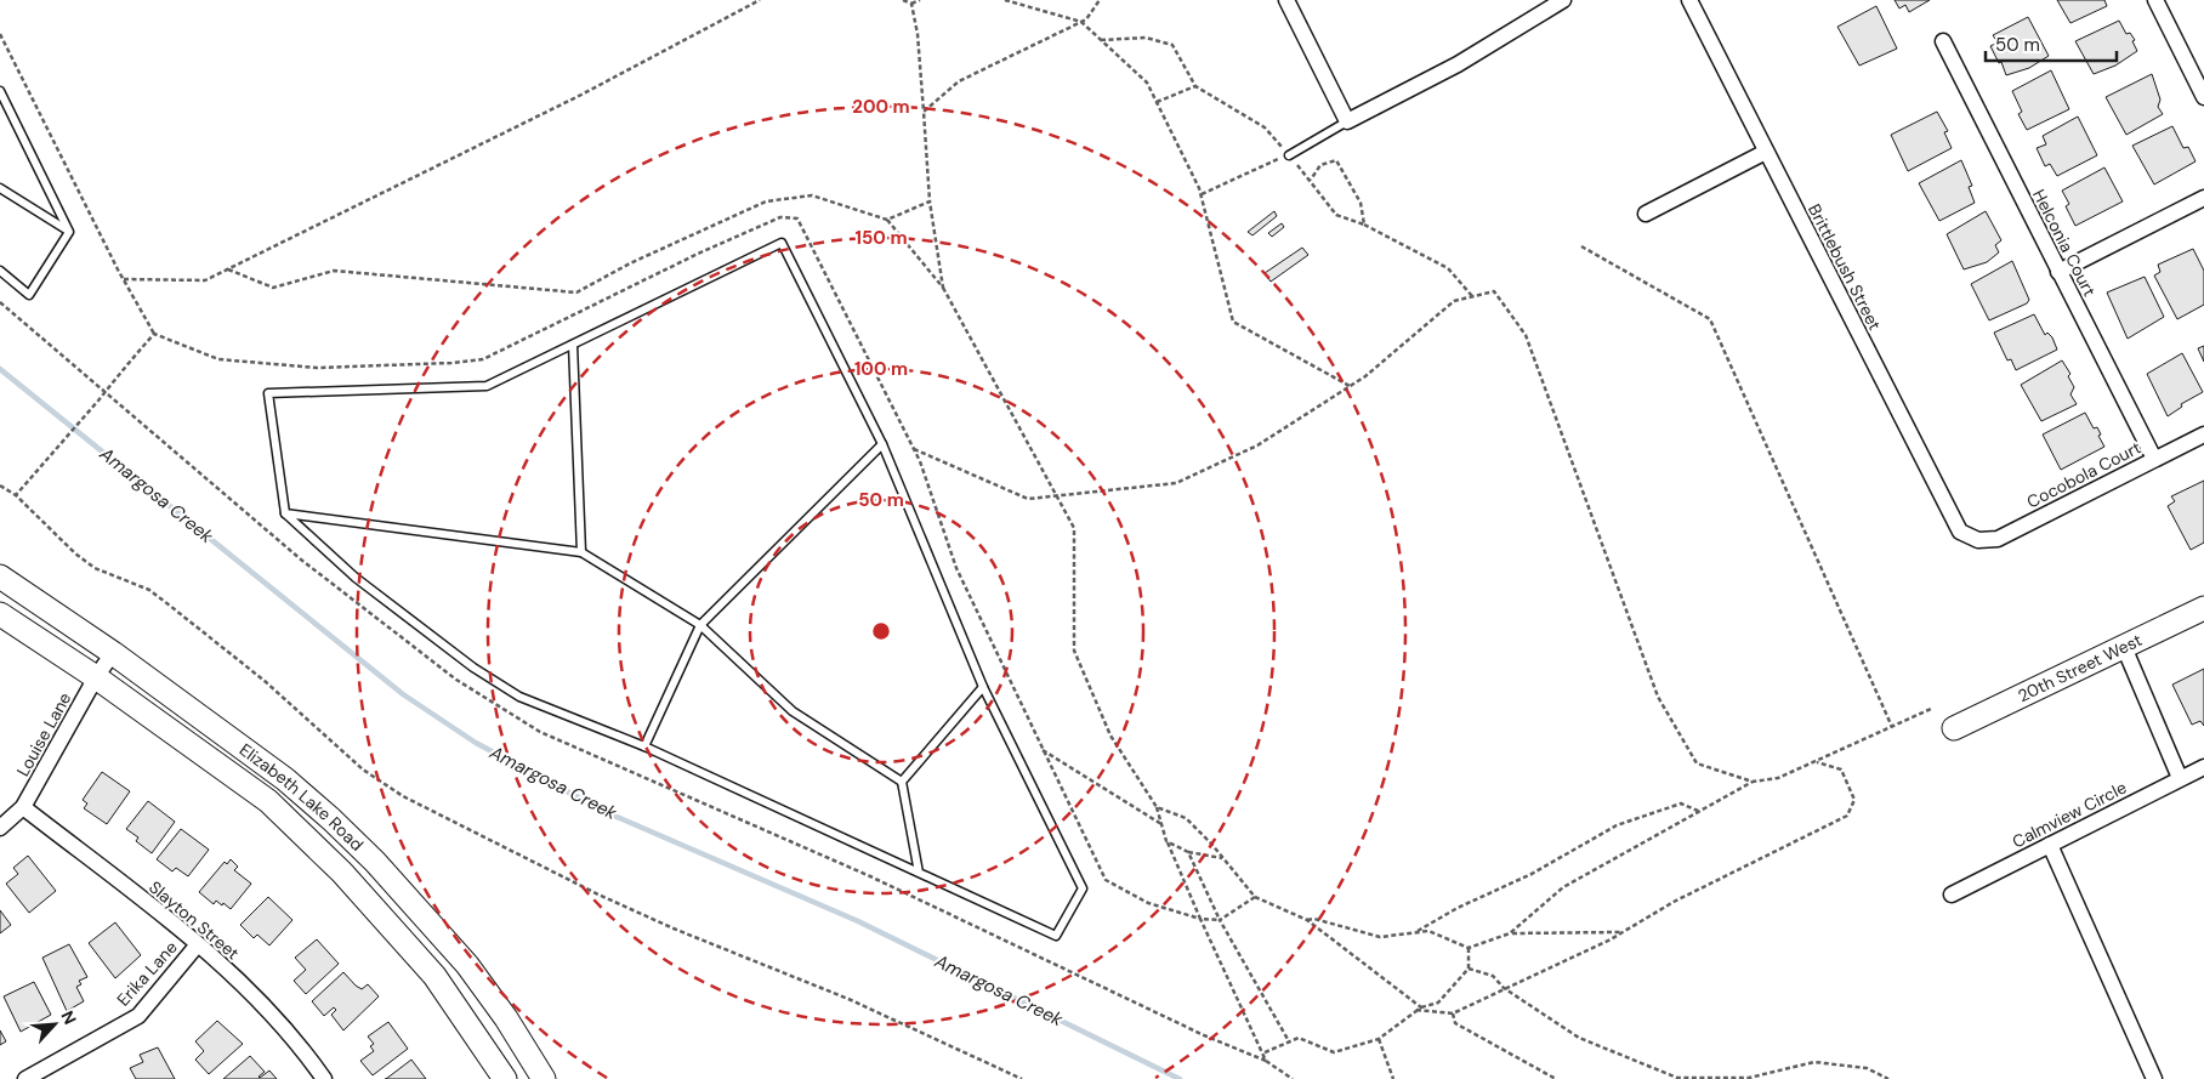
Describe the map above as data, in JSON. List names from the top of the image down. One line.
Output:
{"streets":{"main road":["20th Street West","Elizabeth Lake Road"],"street":["Helconia Court","Brittlebush Street","Cocobola Court","Louise Lane","Calmview Circle","Slayton Street","Erika Lane"]},"crossings":[["Helconia Court","Cocobola Court"],["Brittlebush Street","Cocobola Court"],["Louise Lane","Elizabeth Lake Road"],["Louise Lane","Slayton Street"],["Slayton Street","Erika Lane"]],"water":["Amargosa Creek"],"scale_bar":"50 m","north":"top right","rings":["200 m","150 m","100 m","50 m"]}
